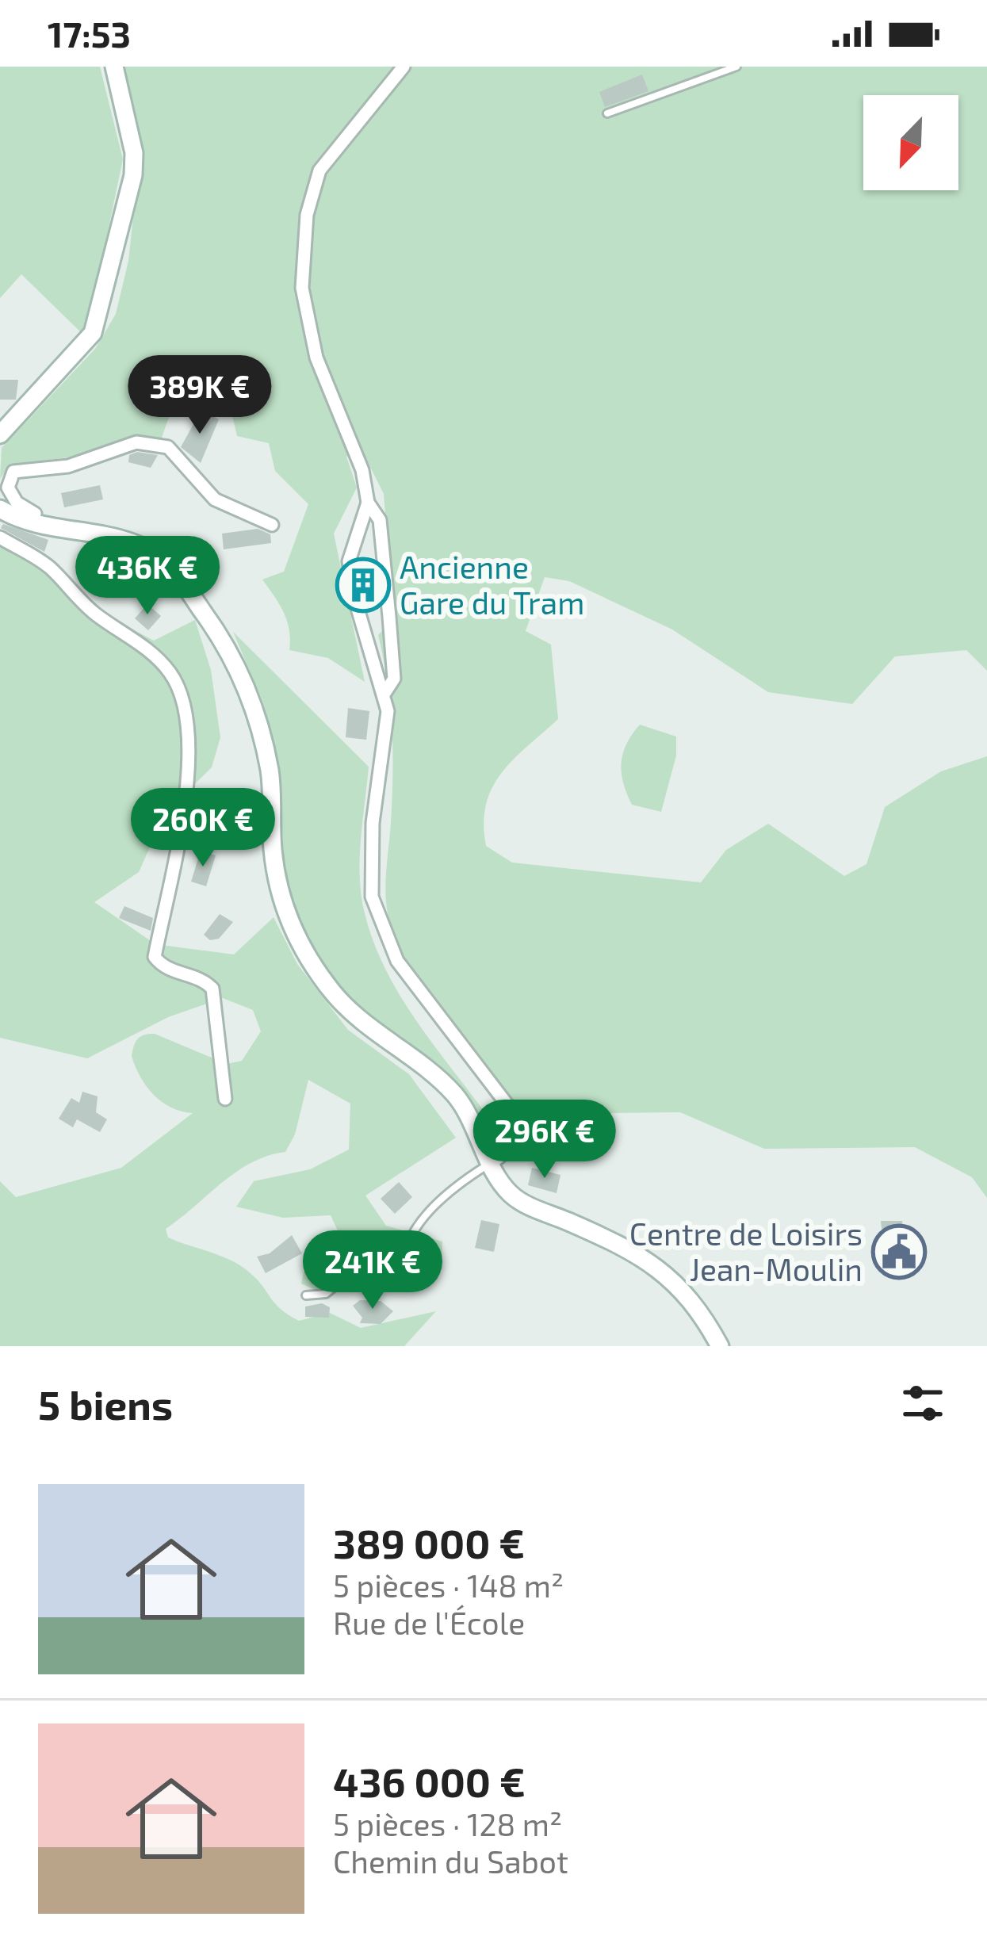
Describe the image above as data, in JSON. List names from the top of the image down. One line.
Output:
{"places":{"building":["Ancienne Gare du Tram"],"public building":["Centre de Loisirs Jean-Moulin"]},"north":"bottom left","page":{"status":"17:53","price":["389K €","436K €","260K €","296K €","241K €"],"heading":"5 biens","list":[{"name":"389 000 €","note":"5 pièces · 148 m² · Rue de l'École"},{"name":"436 000 €","note":"5 pièces · 128 m² · Chemin du Sabot"}]}}
